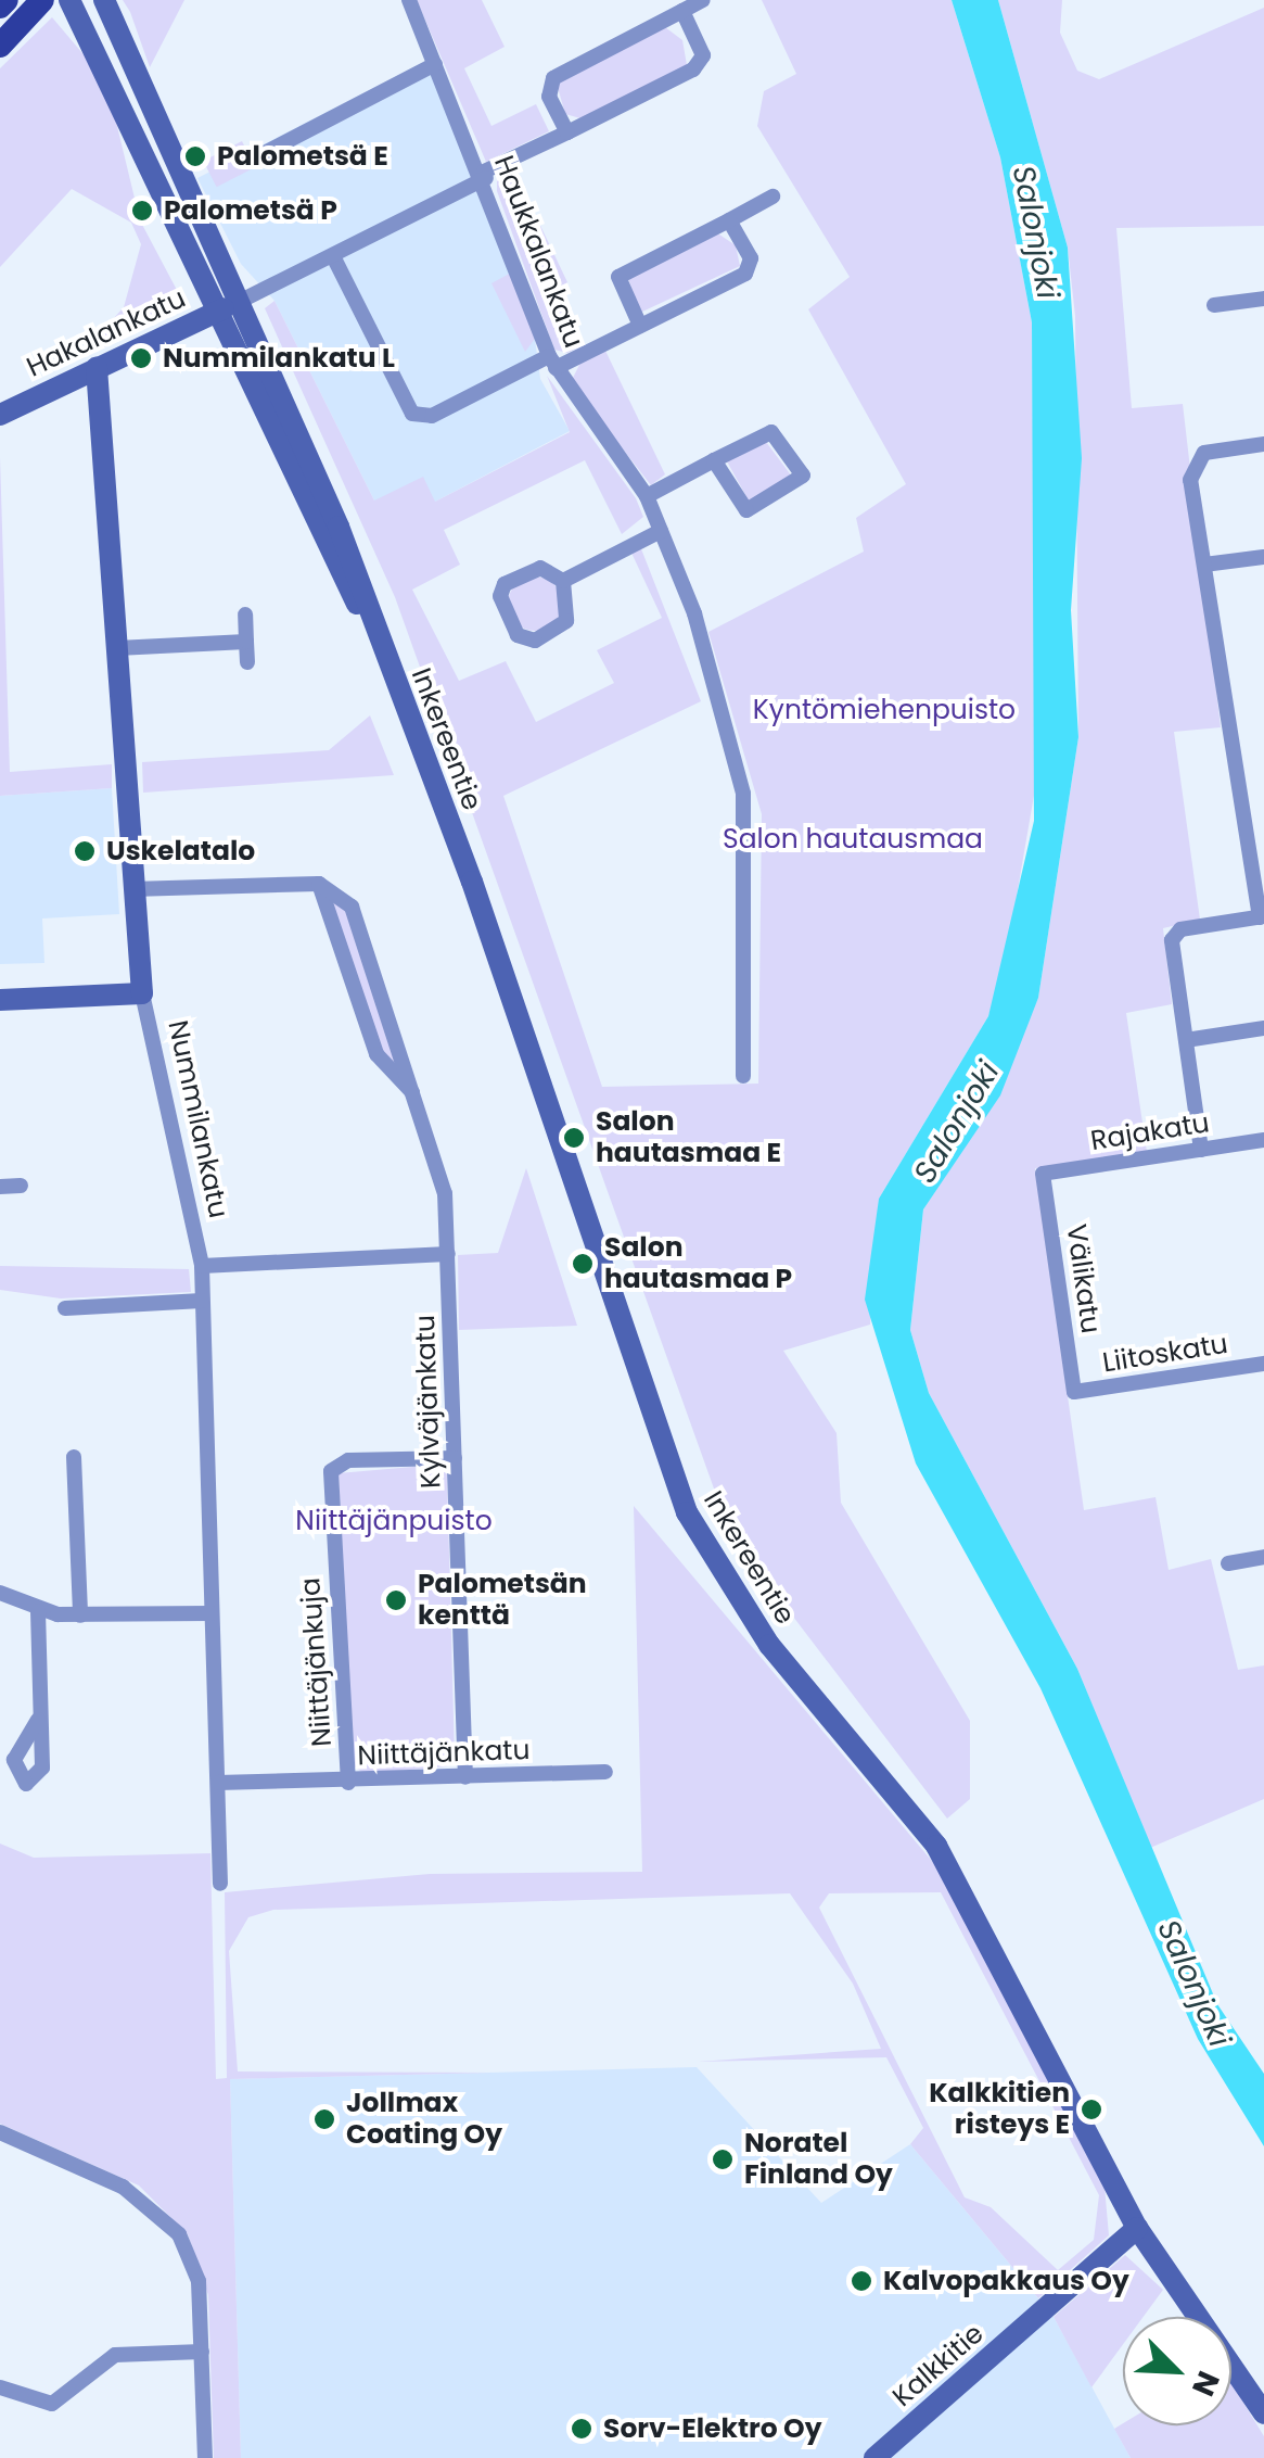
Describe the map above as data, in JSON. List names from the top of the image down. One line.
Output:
{"streets":{"street":["Haukkalankatu","Hakalankatu","Inkereentie","Nummilankatu","Rajakatu","Välikatu","Liitoskatu","Kylväjänkatu","Niittäjänkuja","Niittäjänkatu","Kalkkitie"]},"crossings":[["Hakalankatu","Inkereentie"],["Hakalankatu","Nummilankatu"],["Inkereentie","Kalkkitie"],["Nummilankatu","Niittäjänkatu"],["Rajakatu","Välikatu"],["Välikatu","Liitoskatu"],["Kylväjänkatu","Niittäjänkuja"],["Kylväjänkatu","Niittäjänkatu"],["Niittäjänkuja","Niittäjänkatu"]],"water":["Salonjoki"],"parks":["Kyntömiehenpuisto","Salon hautausmaa","Niittäjänpuisto"],"places":["Palometsä E","Palometsä P","Nummilankatu L","Uskelatalo","Salon hautasmaa E","Salon hautasmaa P","Palometsän kenttä","Kalkkitien risteys E","Jollmax Coating Oy","Noratel Finland Oy","Kalvopakkaus Oy","Sorv-Elektro Oy"],"north":"bottom right"}
